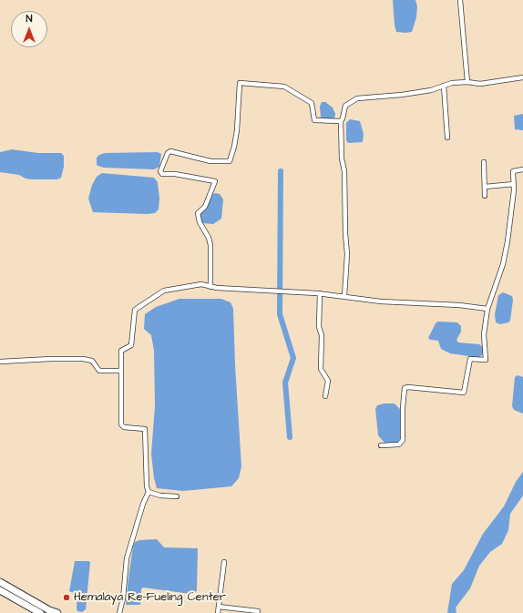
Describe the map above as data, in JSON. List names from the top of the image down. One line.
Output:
{"places":["Hemalaya Re-Fueling Center"],"north":"top"}
